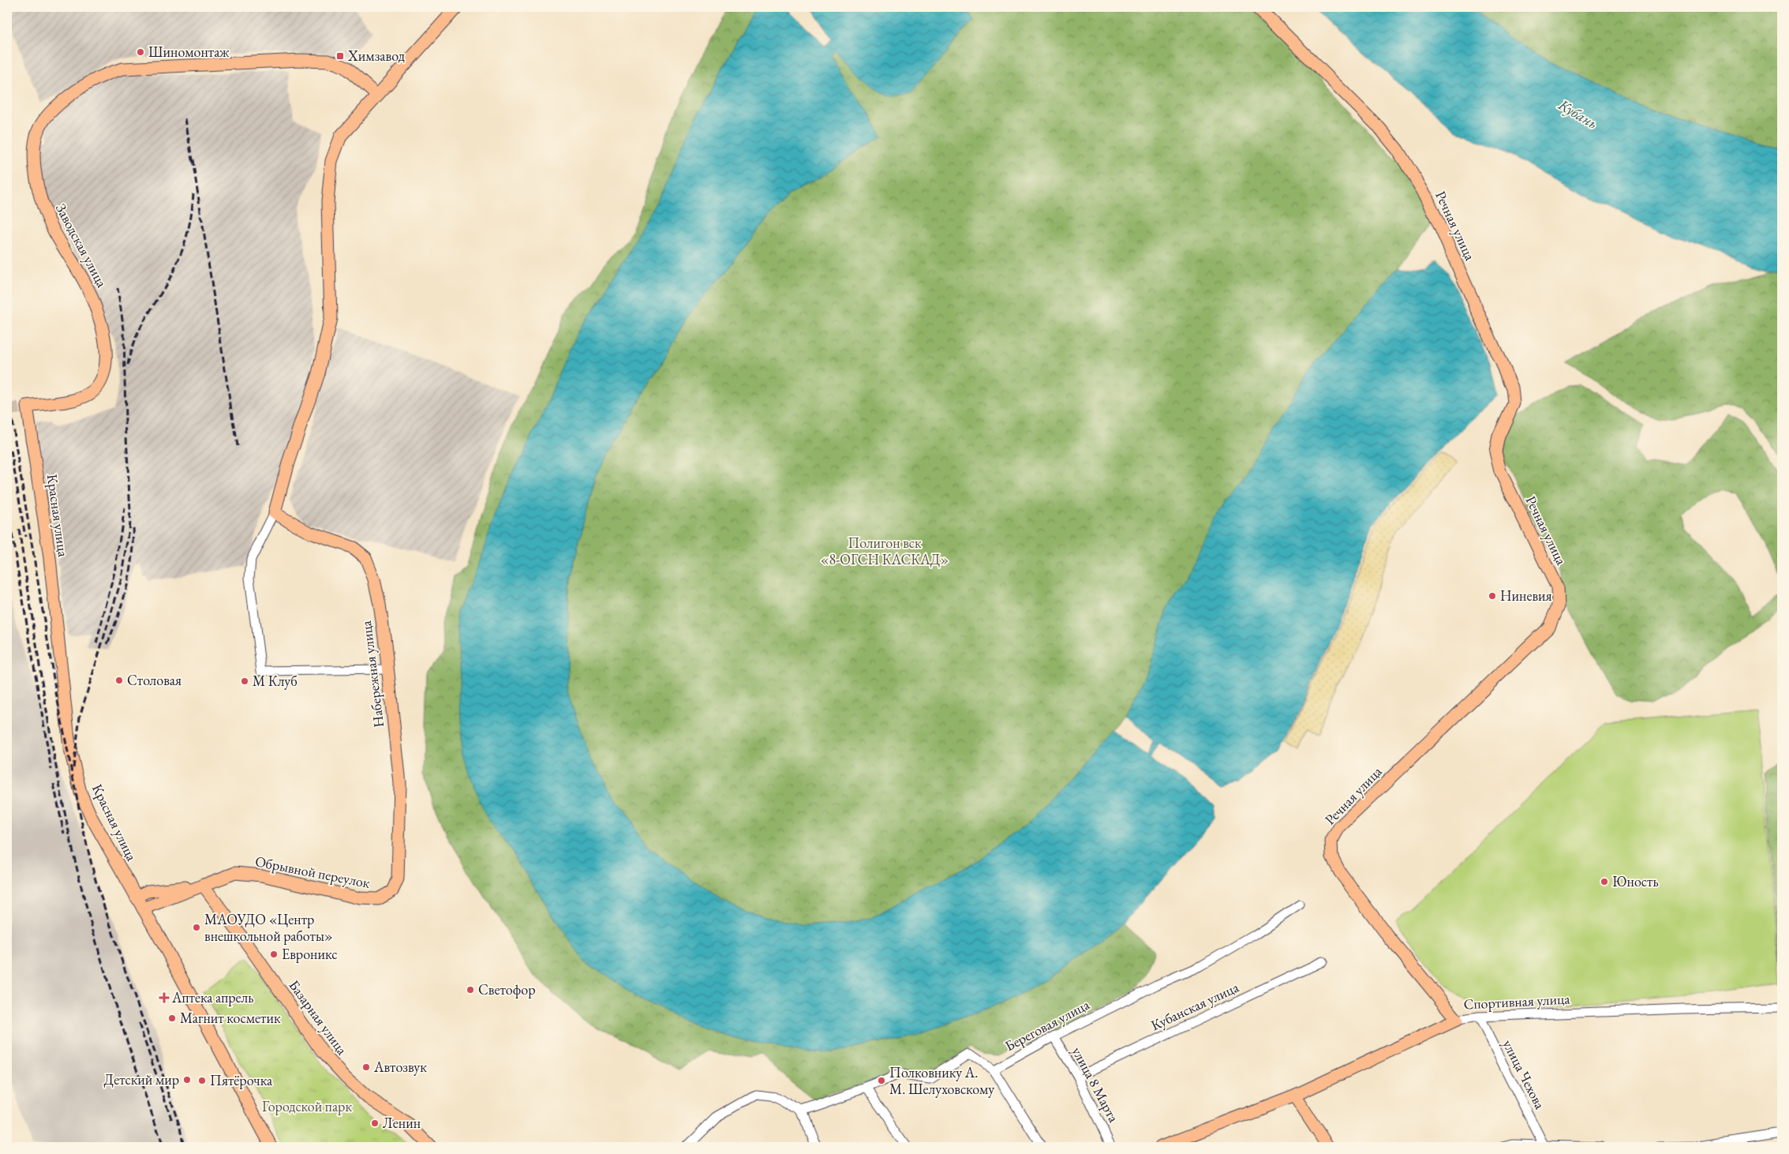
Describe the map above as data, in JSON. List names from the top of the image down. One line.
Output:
{"streets":{"main road":["Речная улица","Заводская улица","Красная улица","Набережная улица","Обрывной переулок","Спортивная улица","Базарная улица"],"street":["Кубанская улица","Береговая улица","улица Чехова","улица 8 Марта"]},"crossings":[["Речная улица","Спортивная улица"],["Заводская улица","Красная улица"],["Красная улица","Обрывной переулок"],["Набережная улица","Обрывной переулок"],["Обрывной переулок","Базарная улица"],["Спортивная улица","улица Чехова"],["Кубанская улица","улица 8 Марта"],["Береговая улица","улица 8 Марта"]],"water":["Кубань"],"parks":["Полигон вск «8-ОГСН КАСКАД»","Городской парк"],"places":{"other":["Шиномонтаж","Ниневия","Столовая","М Клуб","Юность","МАОУДО «Центр внешкольной работы»","Евроникс","Светофор","Магнит косметик","Автозвук","Детский мир","Пятёрочка","Полковнику А. М. Шелуховскому","Ленин"],"transit":["Химзавод"],"health":["Аптека апрель"]}}
